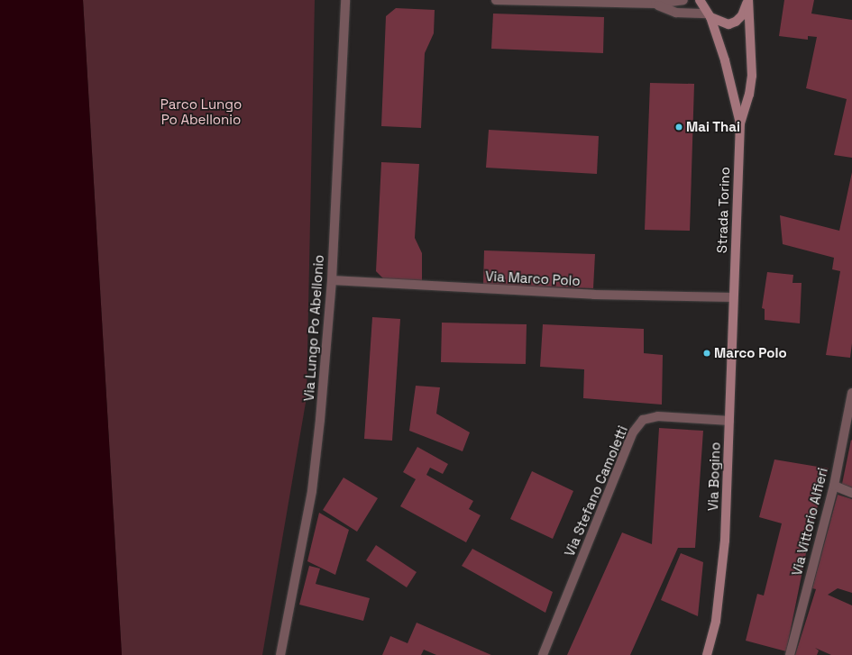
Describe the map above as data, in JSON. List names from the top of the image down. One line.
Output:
{"streets":{"main road":["Strada Torino","Via Bogino"],"street":["Via Marco Polo","Via Lungo Po Abellonio","Via Stefano Camoletti","Via Vittorio Alfieri"]},"crossings":[["Strada Torino","Via Marco Polo"],["Strada Torino","Via Bogino"],["Via Marco Polo","Via Lungo Po Abellonio"],["Via Marco Polo","Via Bogino"],["Via Bogino","Via Stefano Camoletti"]],"parks":["Parco Lungo Po Abellonio"],"places":["Mai Thai","Marco Polo"]}
